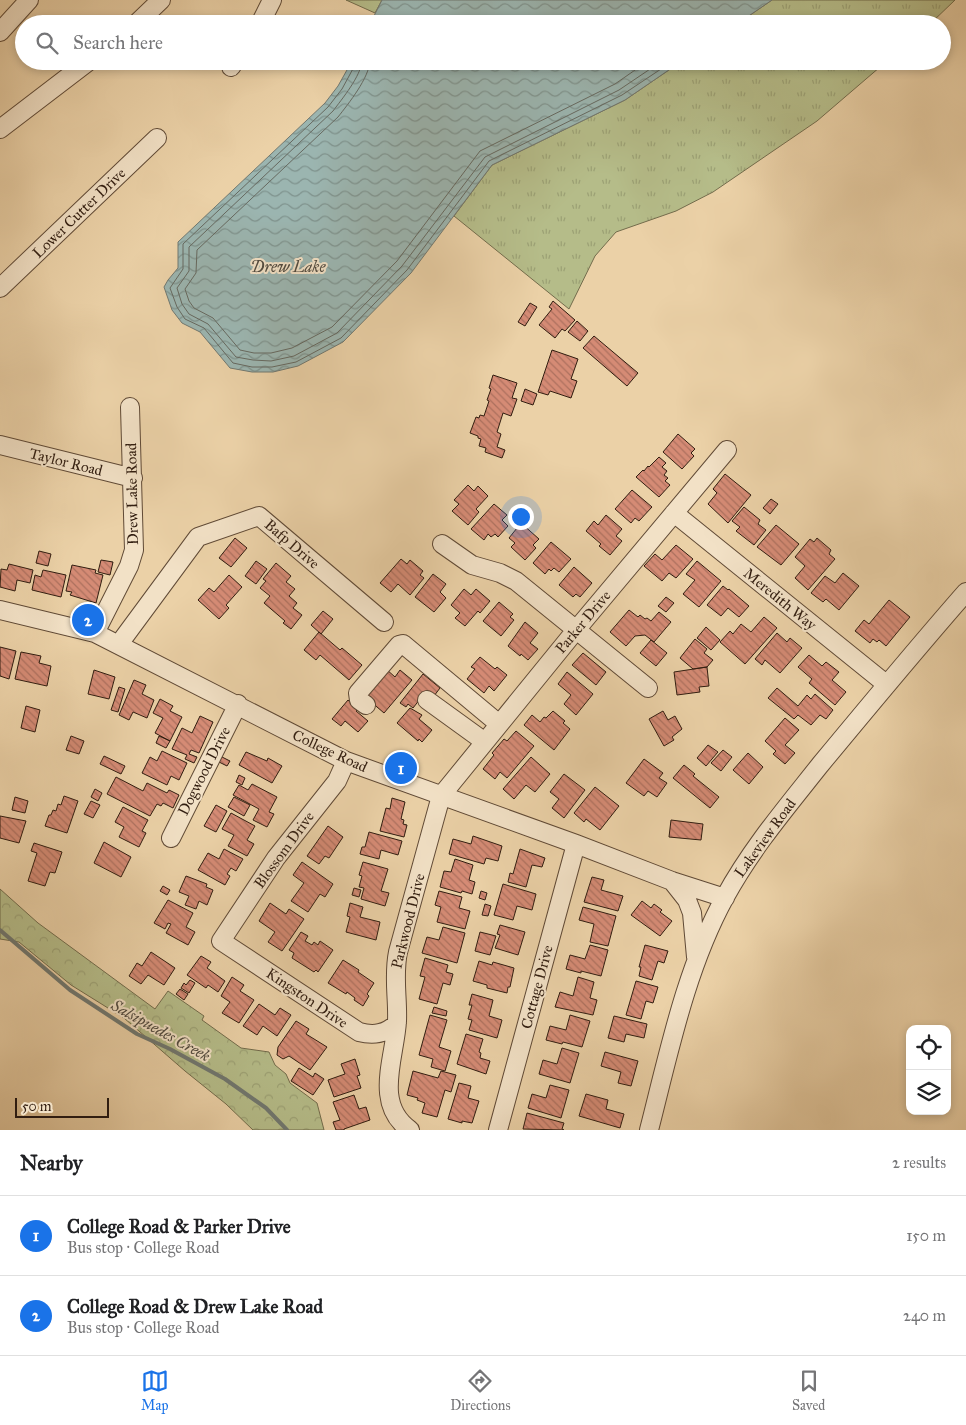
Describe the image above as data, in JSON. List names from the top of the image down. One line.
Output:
{"streets":{"street":["Lower Cutter Drive","Taylor Road","Drew Lake Road","Bafp Drive","Meredith Way","Parker Drive","College Road","Dogwood Drive","Lakeview Road","Blossom Drive","Parkwood Drive","Cottage Drive","Kingston Drive"]},"crossings":[["Taylor Road","Drew Lake Road"],["Drew Lake Road","College Road"],["Bafp Drive","College Road"],["Meredith Way","Parker Drive"],["Meredith Way","Lakeview Road"],["Parker Drive","College Road"],["Parker Drive","Parkwood Drive"],["College Road","Dogwood Drive"],["College Road","Lakeview Road"],["College Road","Blossom Drive"],["College Road","Parkwood Drive"],["College Road","Cottage Drive"],["Blossom Drive","Kingston Drive"],["Parkwood Drive","Kingston Drive"]],"water":["Drew Lake","Salsipuedes Creek"],"scale_bar":"50 m","page":{"search":"Search here","pins":["2","1"],"scale":"50 m","heading":["Nearby","2 results"],"list":[{"mark":"1","name":"College Road & Parker Drive","note":"Bus stop · College Road","value":"150 m"},{"mark":"2","name":"College Road & Drew Lake Road","note":"Bus stop · College Road","value":"240 m"}],"nav":["Map","Directions","Saved"]}}
